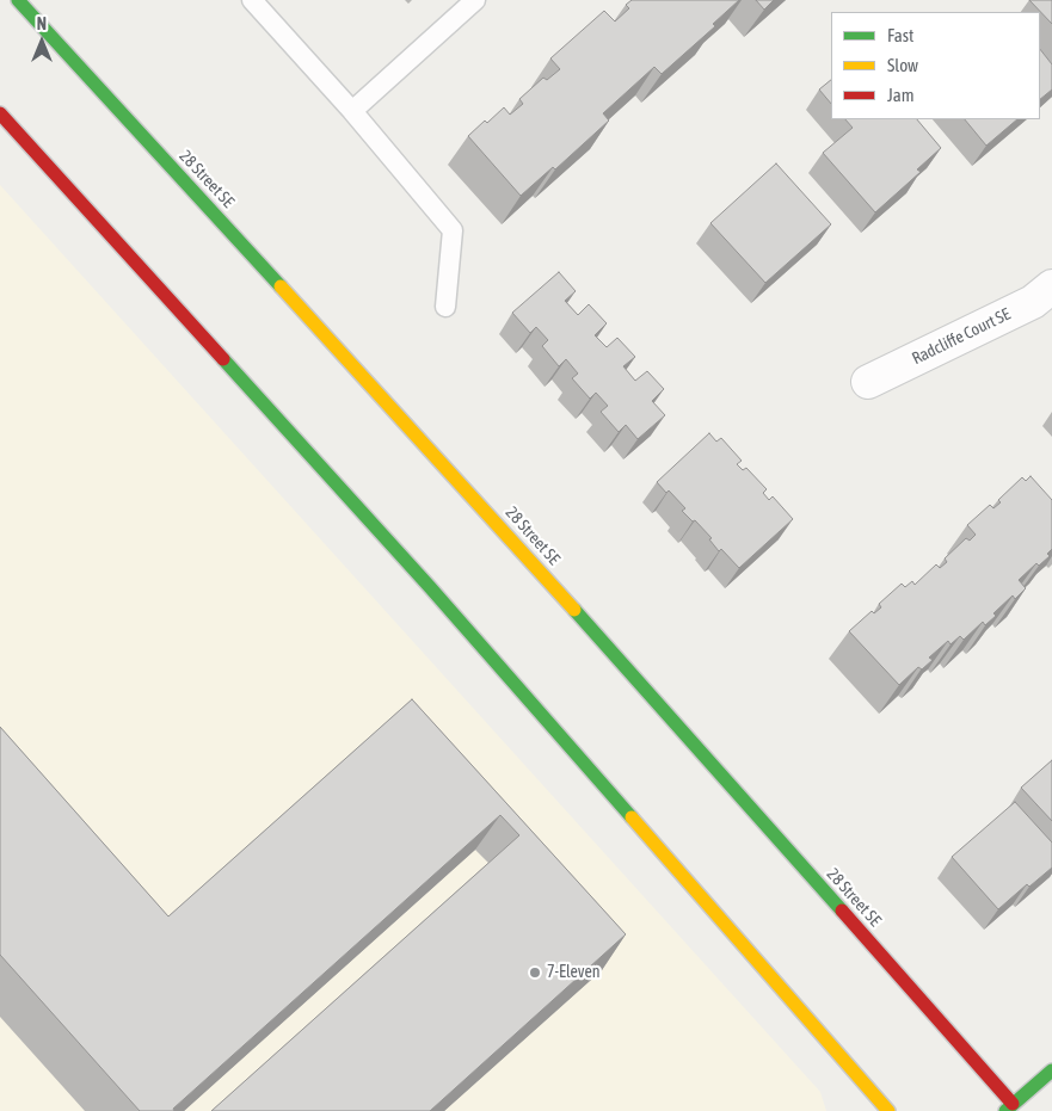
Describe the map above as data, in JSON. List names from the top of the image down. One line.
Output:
{"streets":{"street":["28 Street SE","Radcliffe Court SE"]},"places":["7-Eleven"],"legend":["Fast","Slow","Jam"],"north":"top"}
